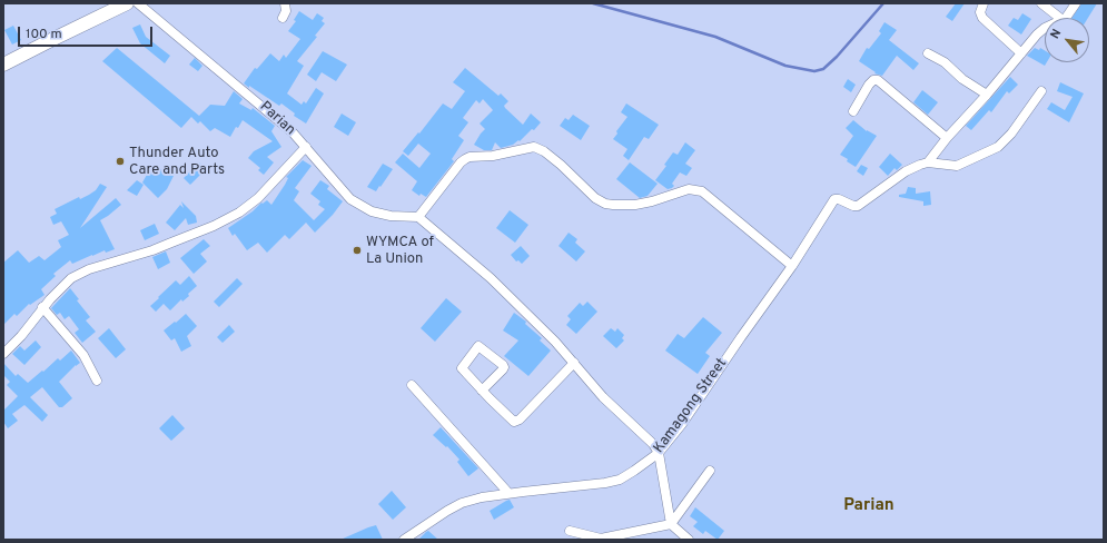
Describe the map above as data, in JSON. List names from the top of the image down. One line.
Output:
{"streets":{"street":["Parian","Kamagong Street"]},"districts":["Parian"],"places":["Thunder Auto Care and Parts","WYMCA of La Union"],"scale_bar":"100 m","north":"top left"}
